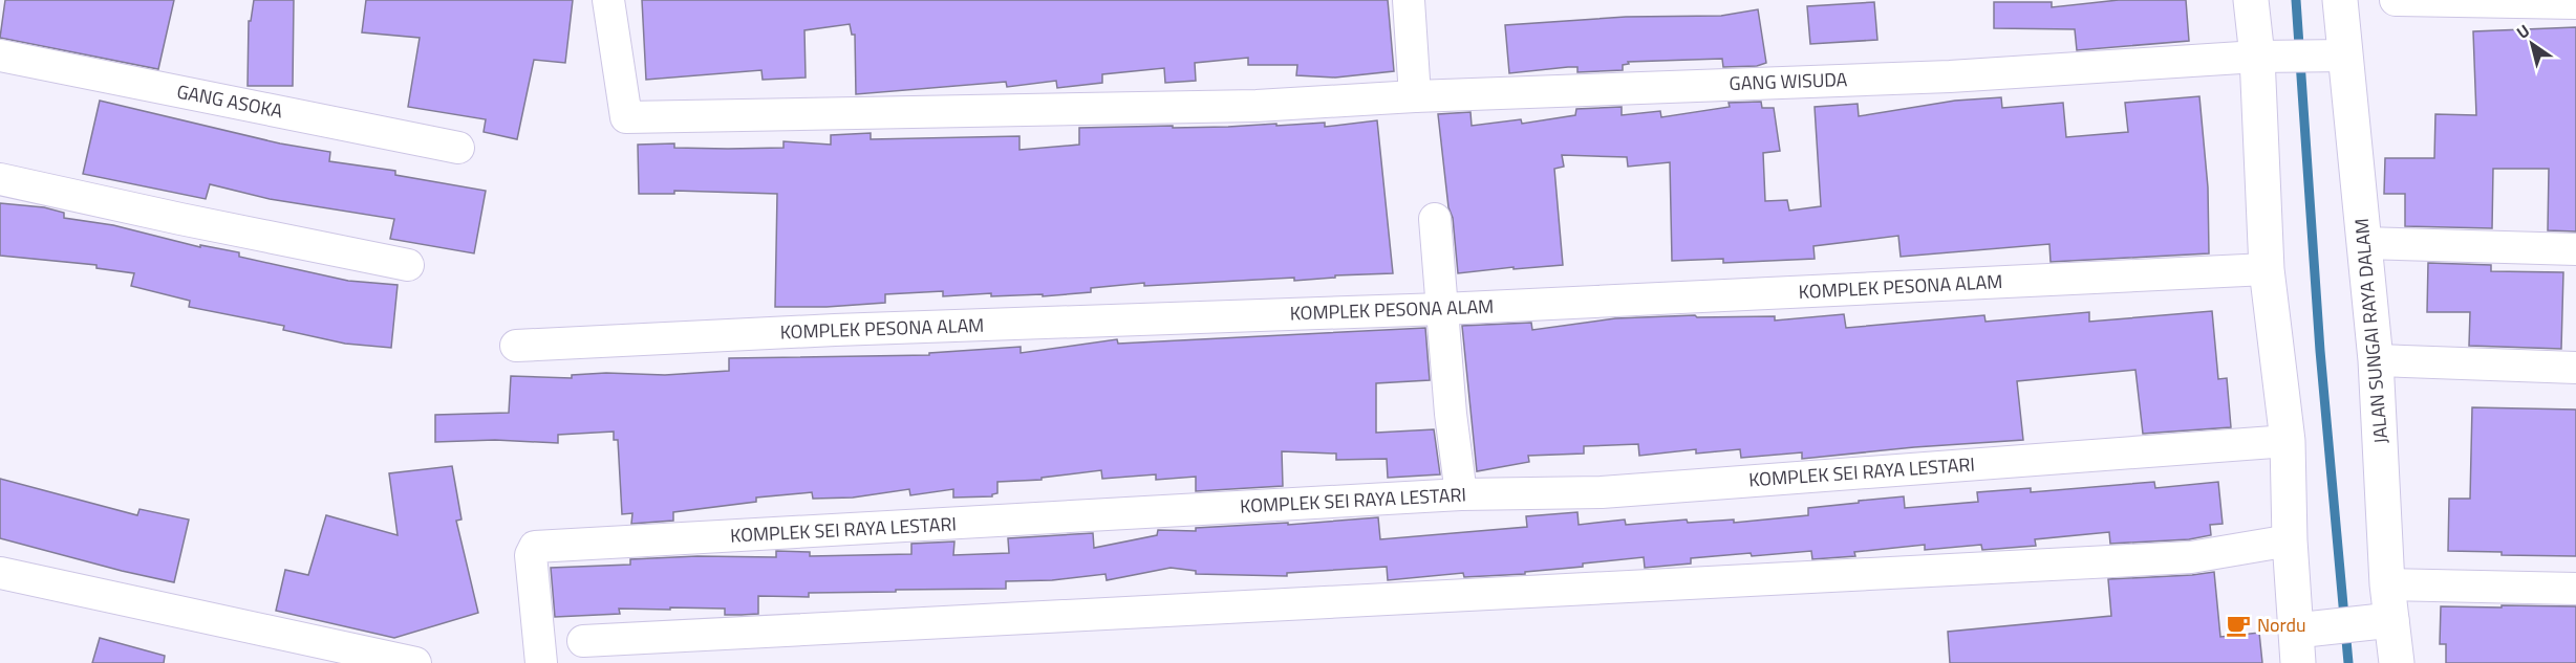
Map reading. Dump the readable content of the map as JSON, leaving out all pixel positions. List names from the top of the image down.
{
  "streets": {
    "street": [
      "GANG WISUDA",
      "GANG ASOKA",
      "KOMPLEK PESONA ALAM",
      "JALAN SUNGAI RAYA DALAM",
      "KOMPLEK SEI RAYA LESTARI"
    ]
  },
  "crossings": [
    ["GANG WISUDA", "JALAN SUNGAI RAYA DALAM"]
  ],
  "places": {
    "cafe": ["Nordu"]
  },
  "north": "top left"
}
